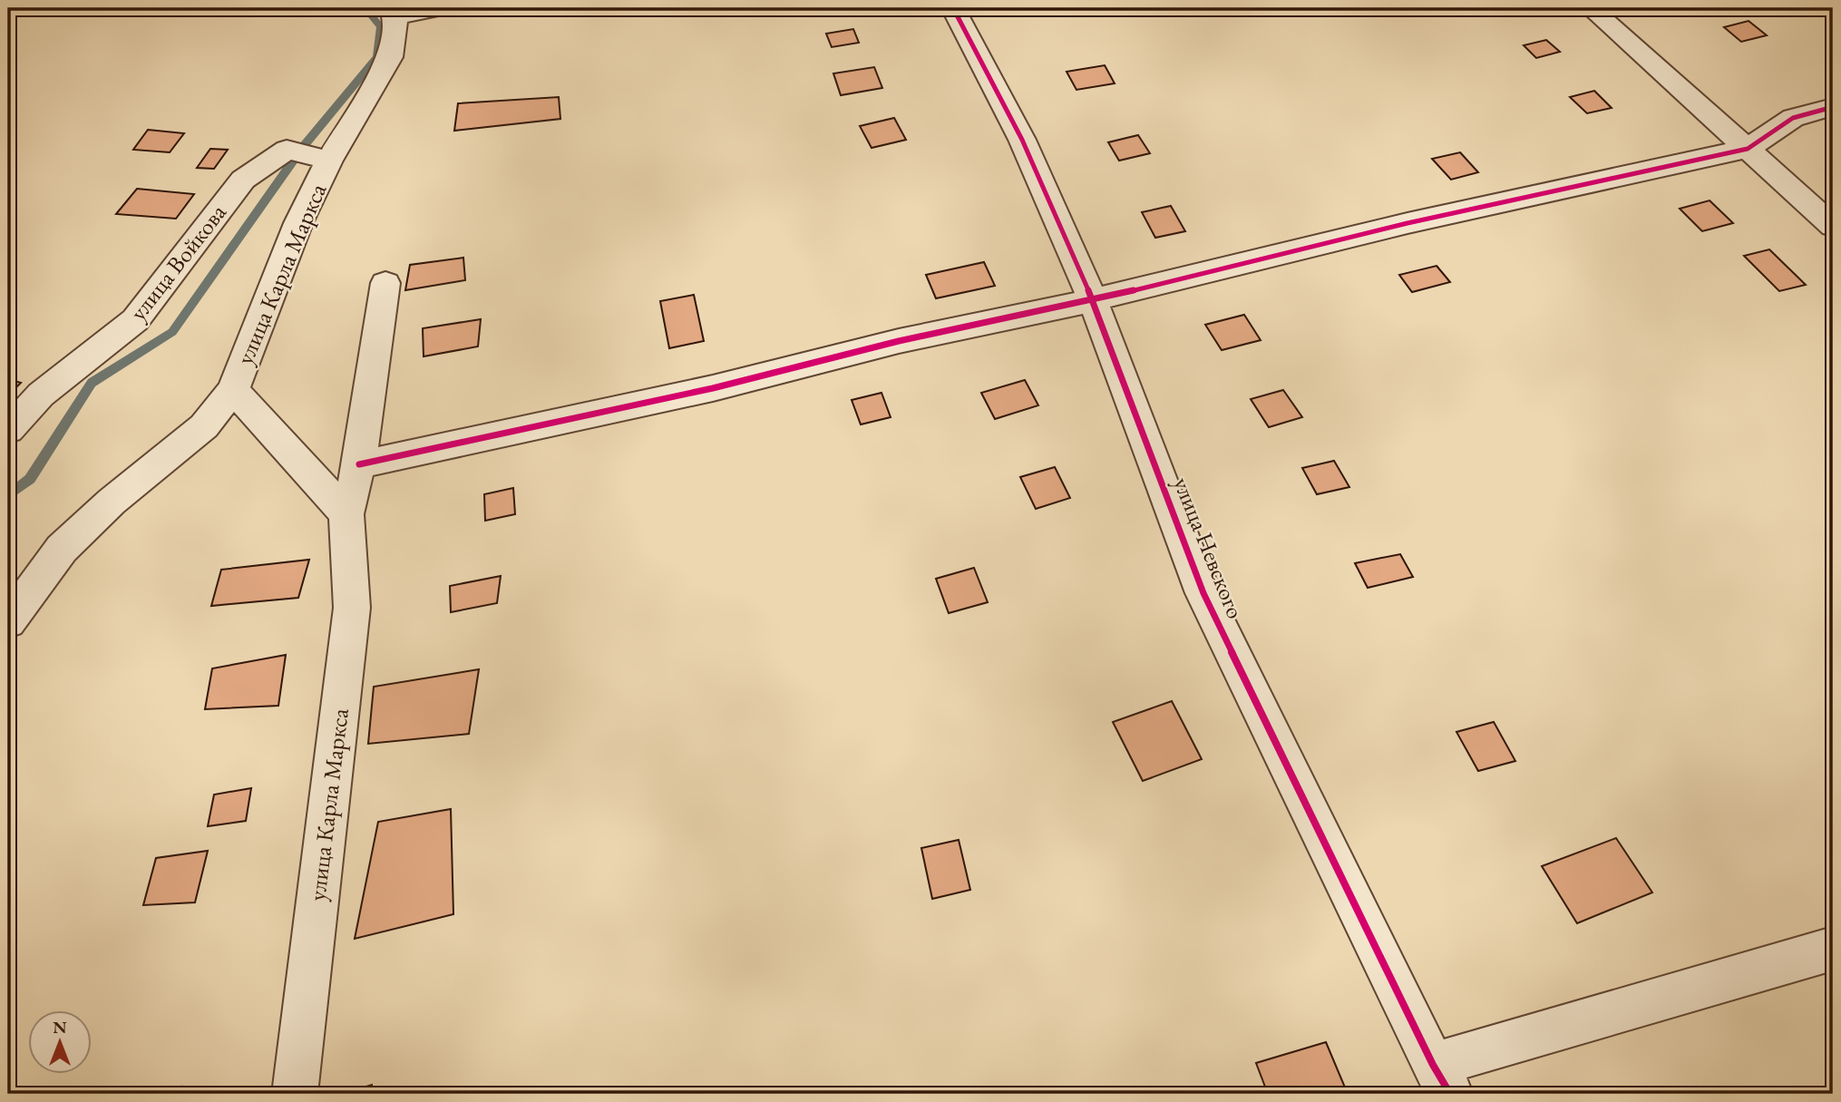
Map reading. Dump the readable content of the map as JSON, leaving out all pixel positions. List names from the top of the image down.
{
  "streets": {
    "street": ["улица Войкова", "улица Карла Маркса", "улица Невского"]
  },
  "crossings": [
    ["улица Войкова", "улица Карла Маркса"]
  ],
  "north": "top"
}
